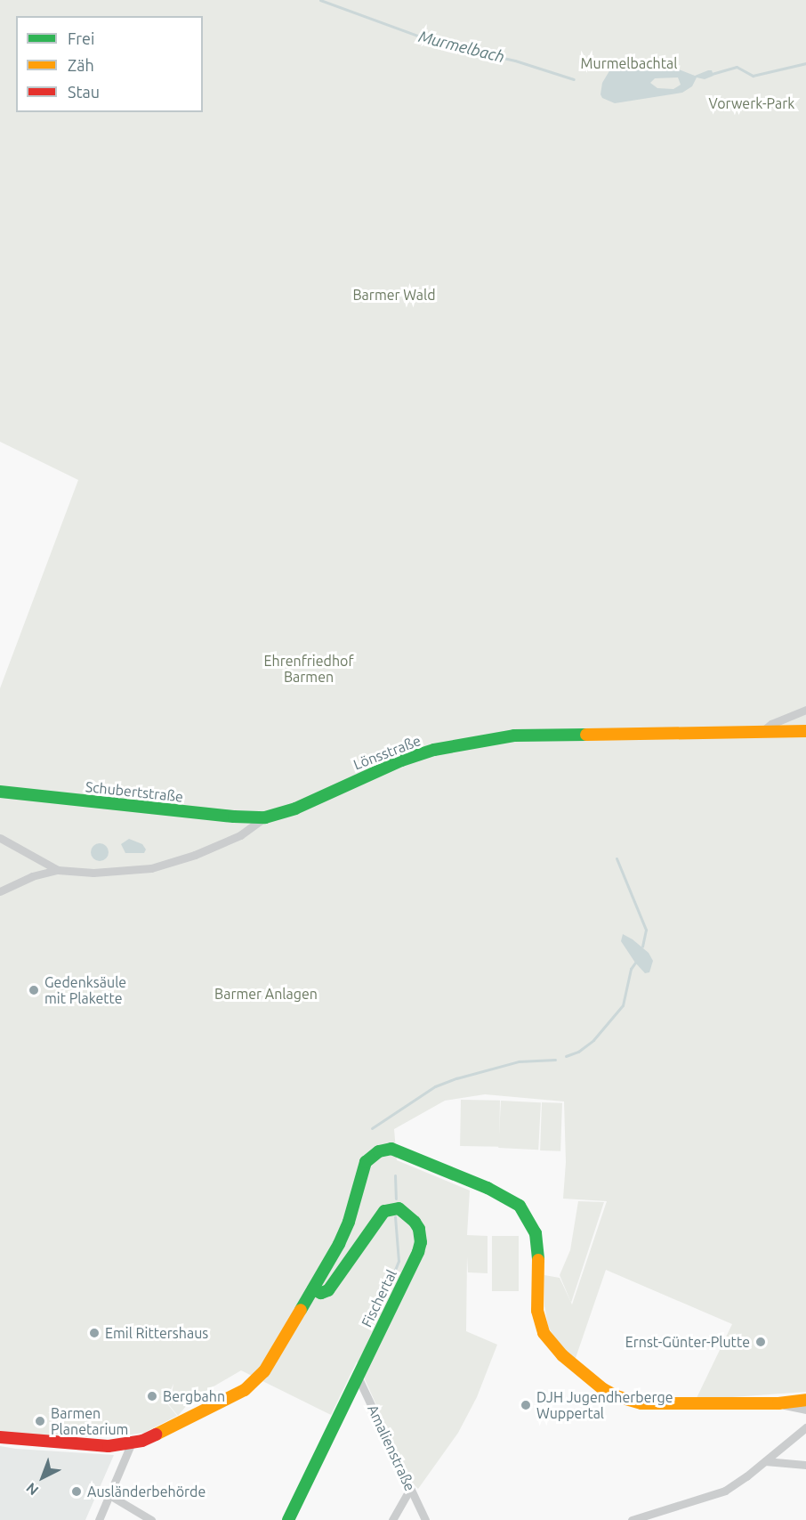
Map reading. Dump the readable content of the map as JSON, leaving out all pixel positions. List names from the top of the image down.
{
  "streets": {
    "street": [
      "Lönsstraße",
      "Schubertstraße",
      "Fischertal",
      "Amalienstraße"
    ]
  },
  "crossings": [
    ["Lönsstraße", "Schubertstraße"],
    ["Fischertal", "Amalienstraße"]
  ],
  "water": ["Murmelbach"],
  "parks": [
    "Murmelbachtal",
    "Vorwerk-Park",
    "Barmer Wald",
    "Ehrenfriedhof Barmen",
    "Barmer Anlagen"
  ],
  "places": [
    "Gedenksäule mit Plakette",
    "Emil Rittershaus",
    "Ernst-Günter-Plutte",
    "Bergbahn",
    "DJH Jugendherberge Wuppertal",
    "Barmen Planetarium",
    "Ausländerbehörde"
  ],
  "legend": ["Frei", "Zäh", "Stau"],
  "north": "bottom left"
}
